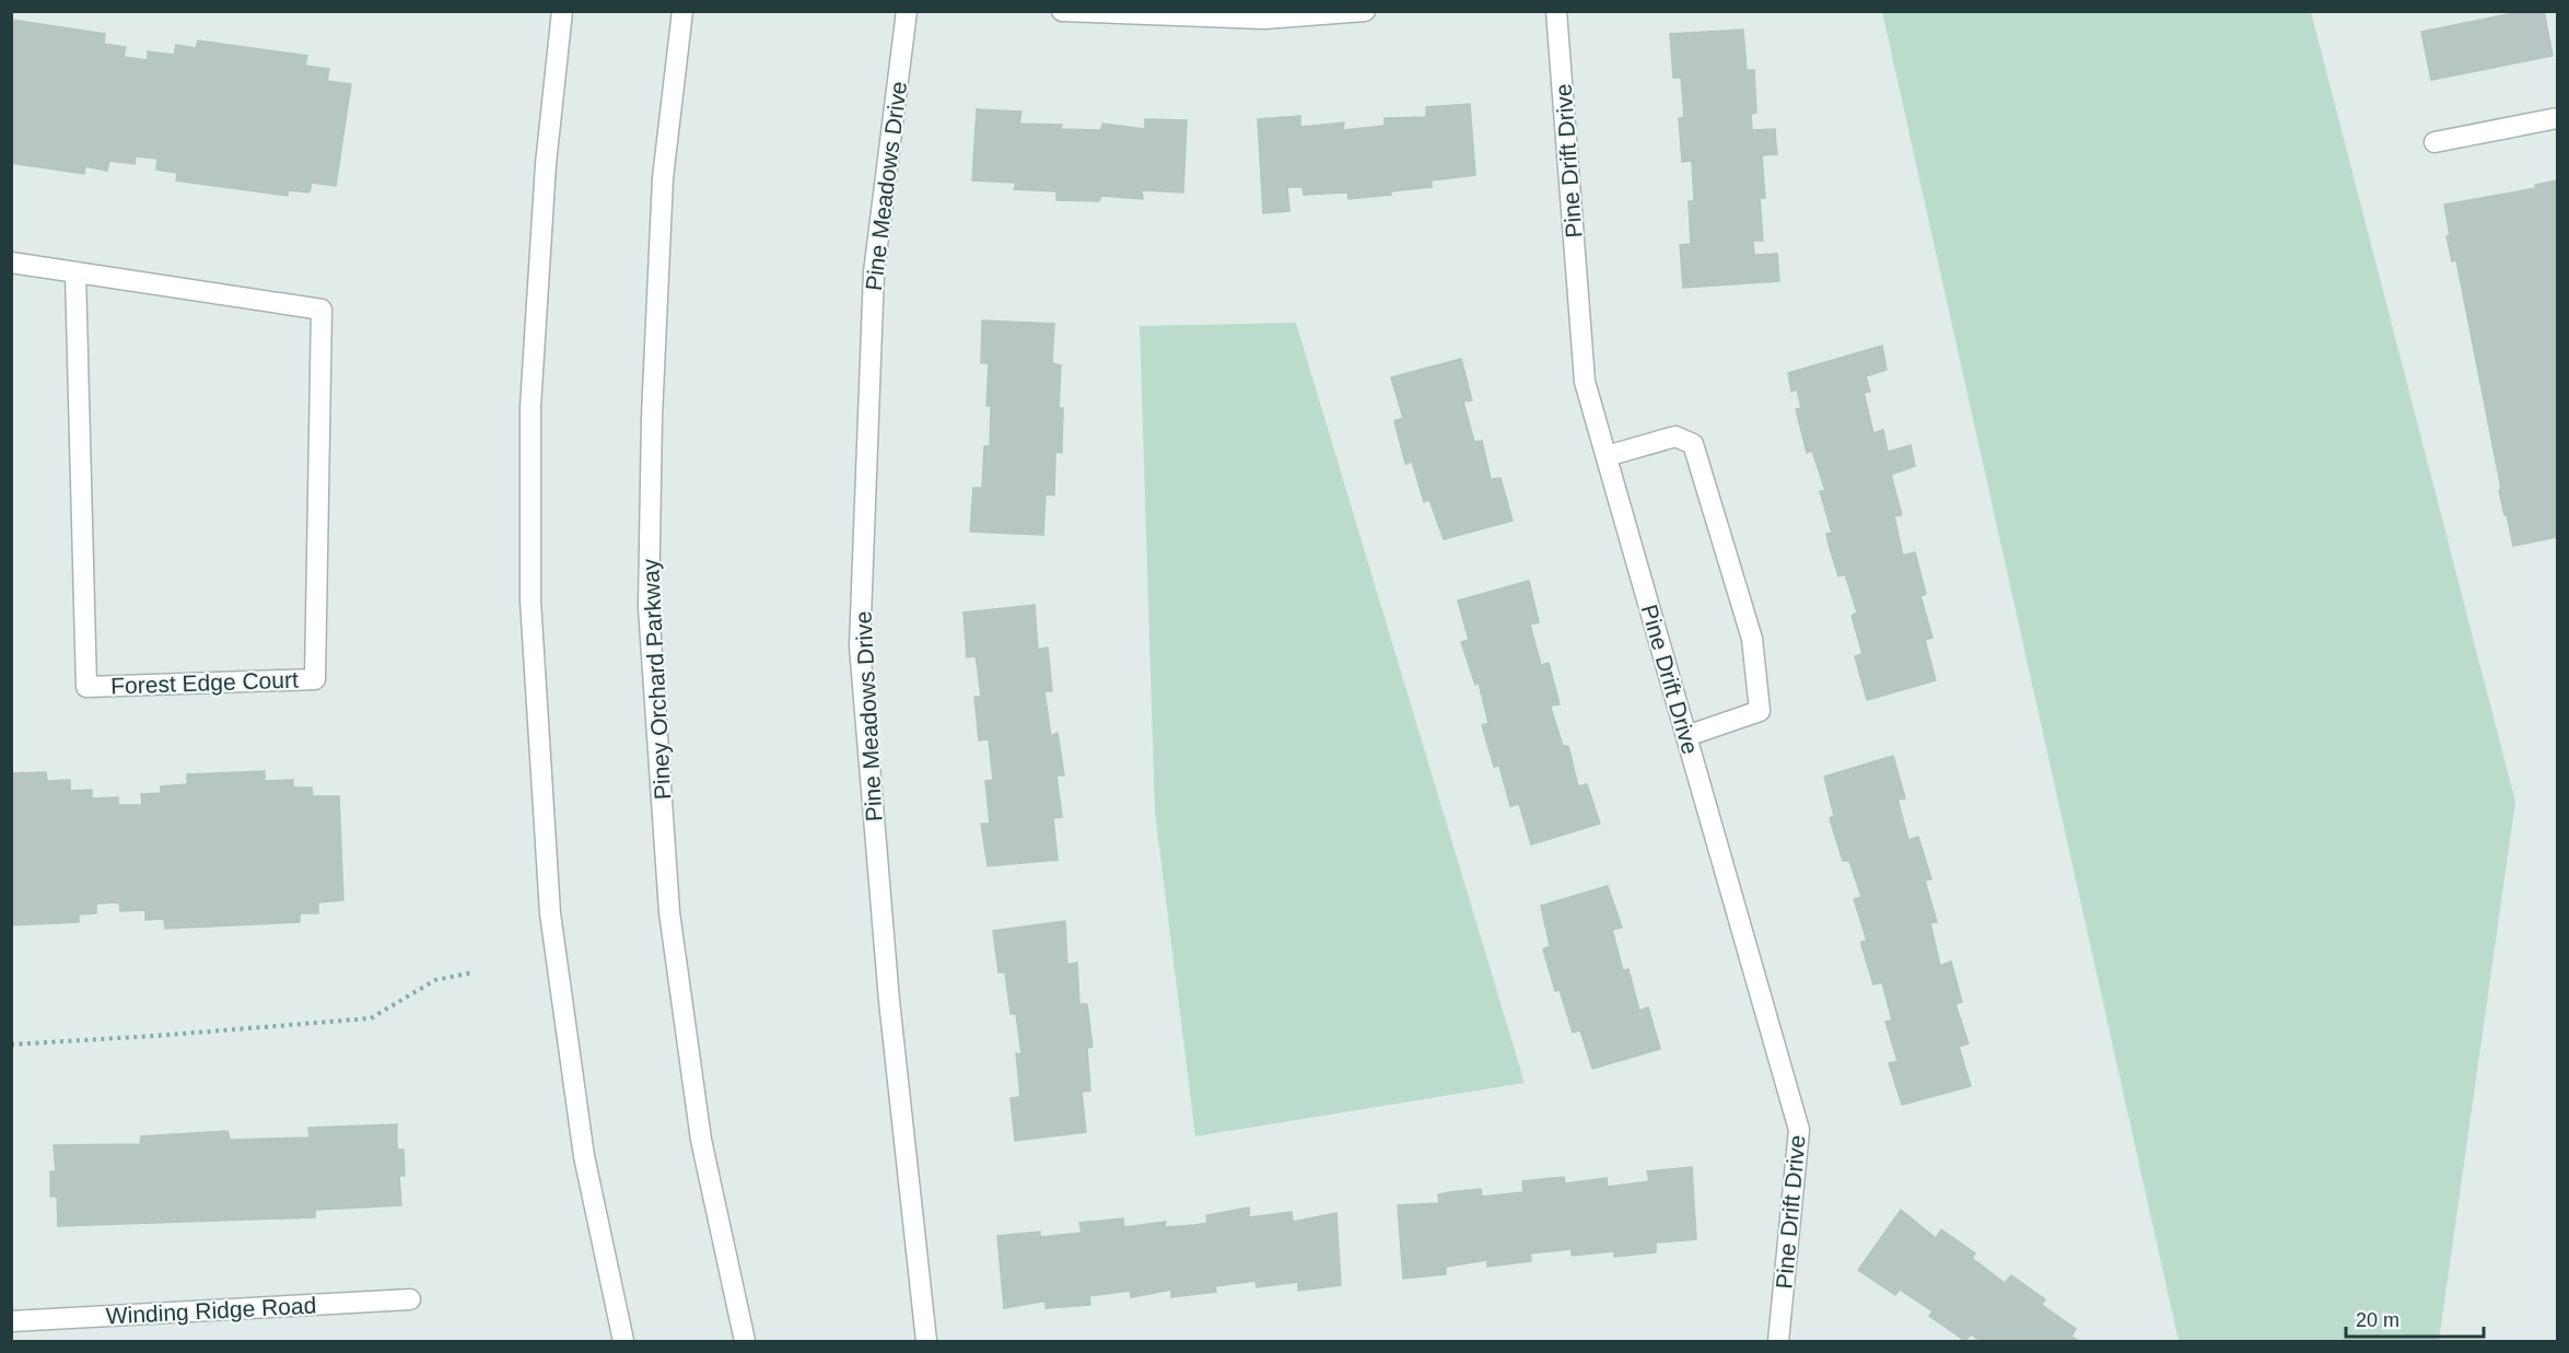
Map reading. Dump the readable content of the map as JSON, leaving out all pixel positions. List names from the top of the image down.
{
  "streets": {
    "street": [
      "Pine Drift Drive",
      "Pine Meadows Drive",
      "Piney Orchard Parkway",
      "Forest Edge Court",
      "Winding Ridge Road"
    ]
  },
  "scale_bar": "20 m"
}
